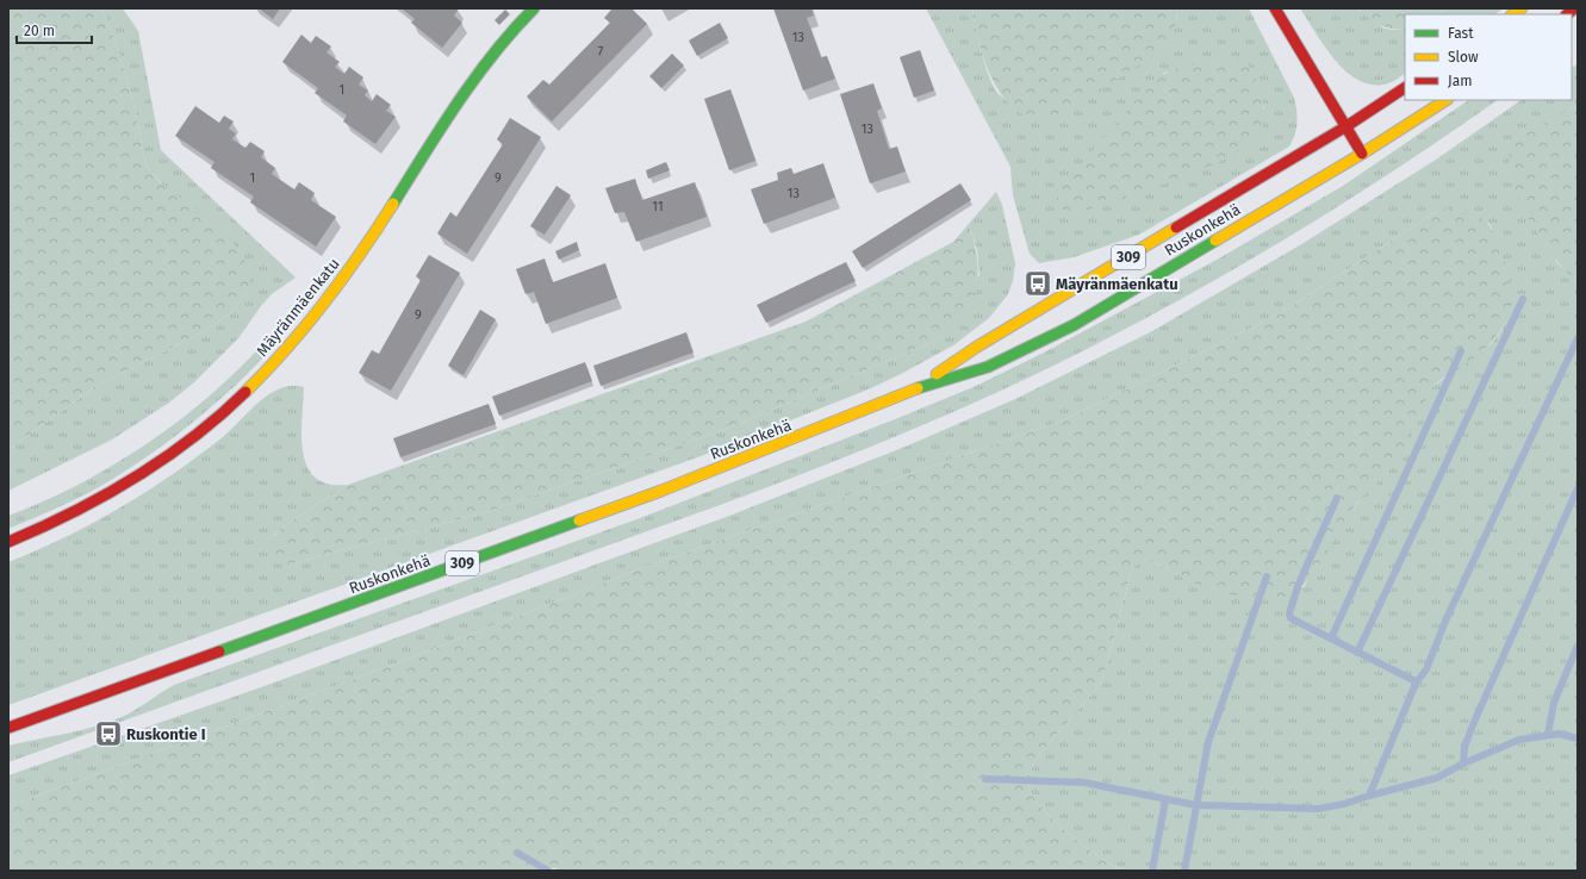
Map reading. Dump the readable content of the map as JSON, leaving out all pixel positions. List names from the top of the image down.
{
  "streets": {
    "main road": ["Ruskonkehä", "309", "Mäyränmäenkatu"]
  },
  "places": {
    "bus stop": ["Mäyränmäenkatu", "Ruskontie I"]
  },
  "house_numbers": [
    "13",
    "7",
    "1",
    "13",
    "1",
    "9",
    "13",
    "11",
    "9"
  ],
  "legend": ["Fast", "Slow", "Jam"],
  "scale_bar": "20 m"
}
